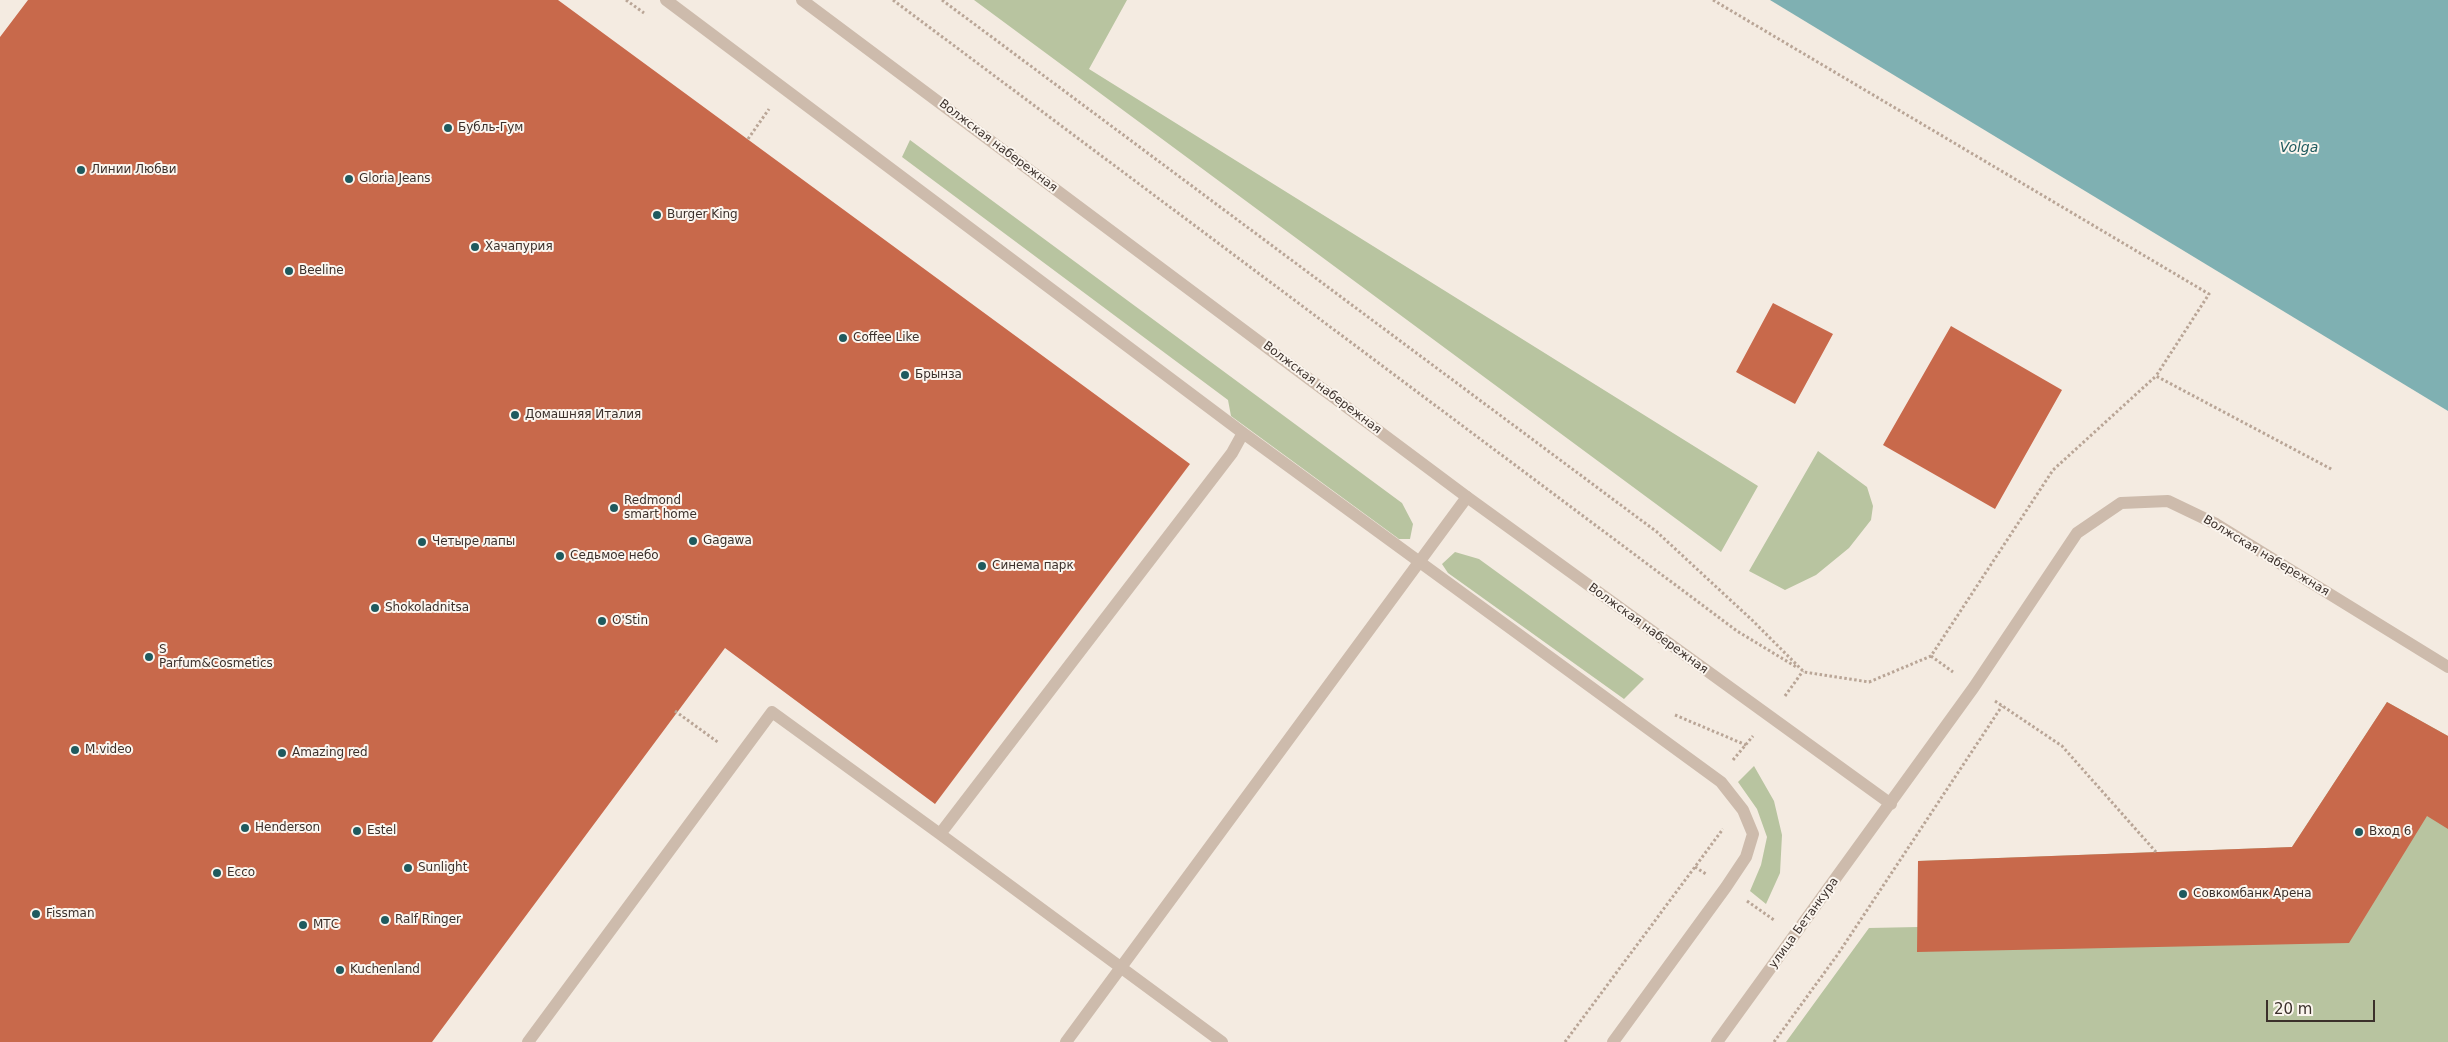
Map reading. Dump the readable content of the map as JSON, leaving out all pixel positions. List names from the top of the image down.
{
  "streets": {
    "street": ["Волжская набережная", "улица Бетанкура"]
  },
  "crossings": [
    ["Волжская набережная", "улица Бетанкура"]
  ],
  "water": ["Volga"],
  "places": [
    "Бубль-Гум",
    "Линии Любви",
    "Gloria Jeans",
    "Burger King",
    "Хачапурия",
    "Beeline",
    "Coffee Like",
    "Брынза",
    "Домашняя Италия",
    "Redmond smart home",
    "Gagawa",
    "Четыре лапы",
    "Седьмое небо",
    "Синема парк",
    "Shokoladnitsa",
    "O'Stin",
    "S Parfum&Cosmetics",
    "M.video",
    "Amazing red",
    "Henderson",
    "Estel",
    "Вход 6",
    "Sunlight",
    "Ecco",
    "Совкомбанк Арена",
    "Fissman",
    "Ralf Ringer",
    "МТС",
    "Kuchenland"
  ],
  "scale_bar": "20 m"
}
